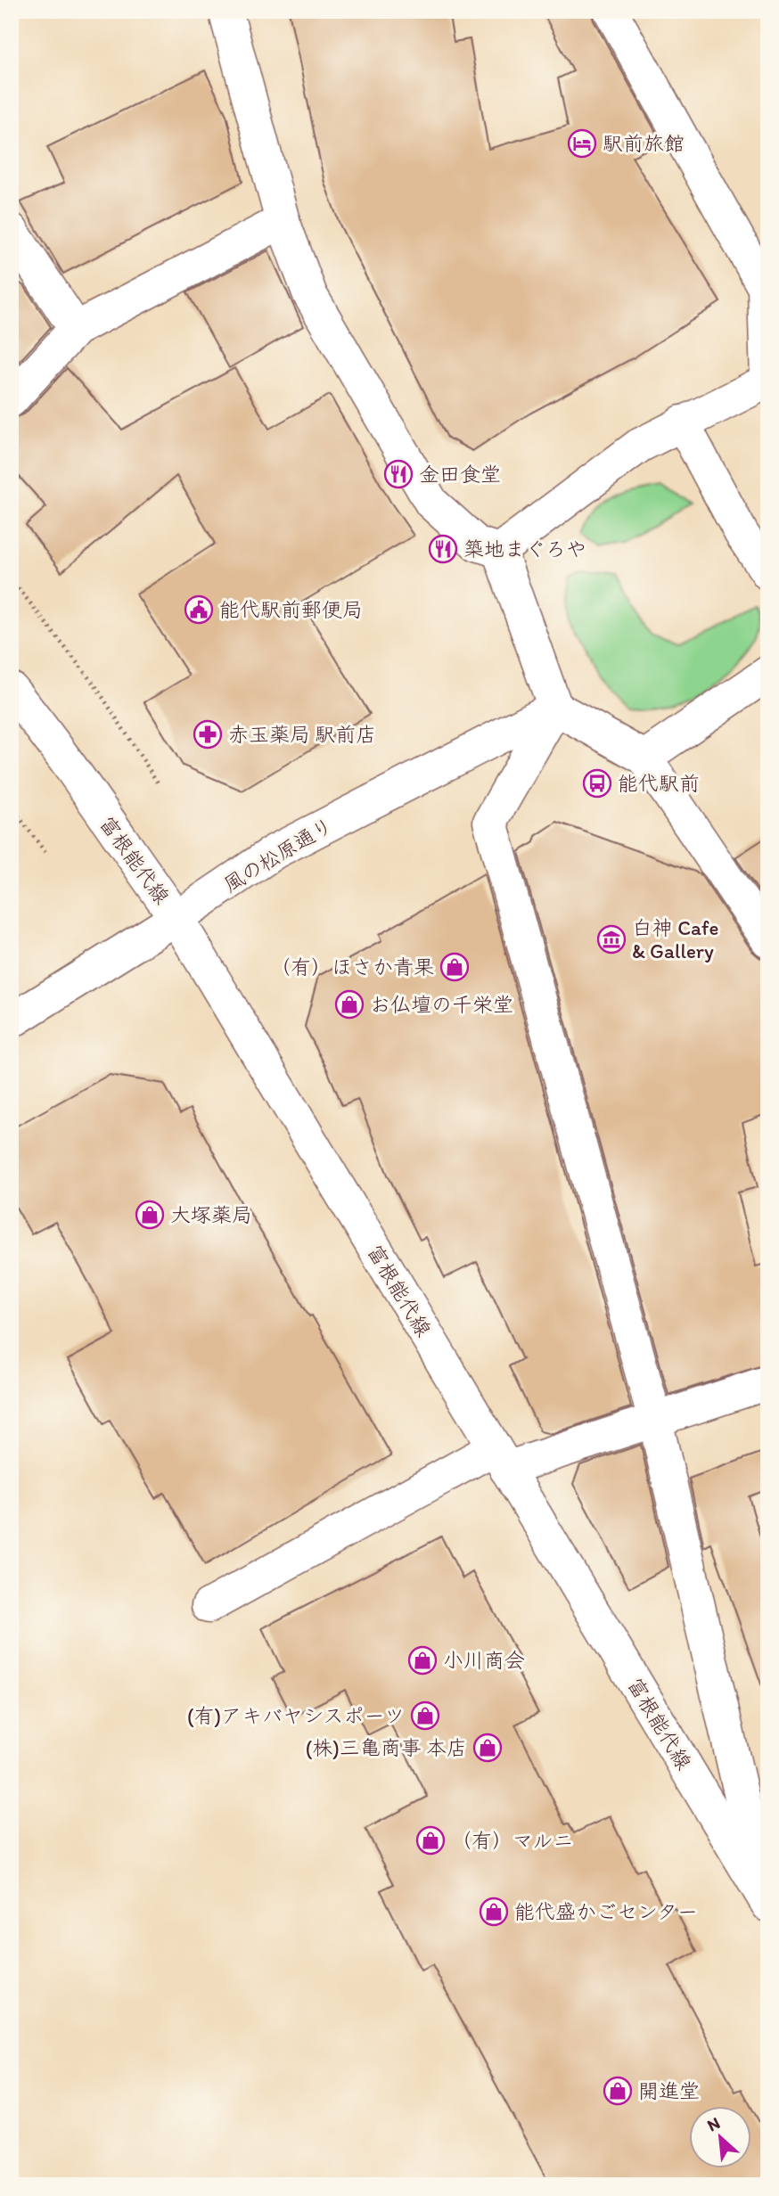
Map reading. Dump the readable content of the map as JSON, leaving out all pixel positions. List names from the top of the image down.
{
  "streets": {
    "street": ["風の松原通り", "富根能代線"]
  },
  "crossings": [
    ["風の松原通り", "富根能代線"]
  ],
  "places": {
    "hotel": ["駅前旅館"],
    "restaurant": ["金田食堂", "築地まぐろや"],
    "public building": ["能代駅前郵便局"],
    "pharmacy": ["赤玉薬局 駅前店"],
    "bus stop": ["能代駅前"],
    "museum": ["白神 Cafe & Gallery"],
    "shop": [
      "（有）ほさか青果",
      "お仏壇の千栄堂",
      "大塚薬局",
      "小川商会",
      "(有)アキバヤシスポーツ",
      "(株)三亀商事 本店",
      "（有）マルニ",
      "能代盛かごセンター",
      "開進堂"
    ]
  },
  "north": "top left"
}
